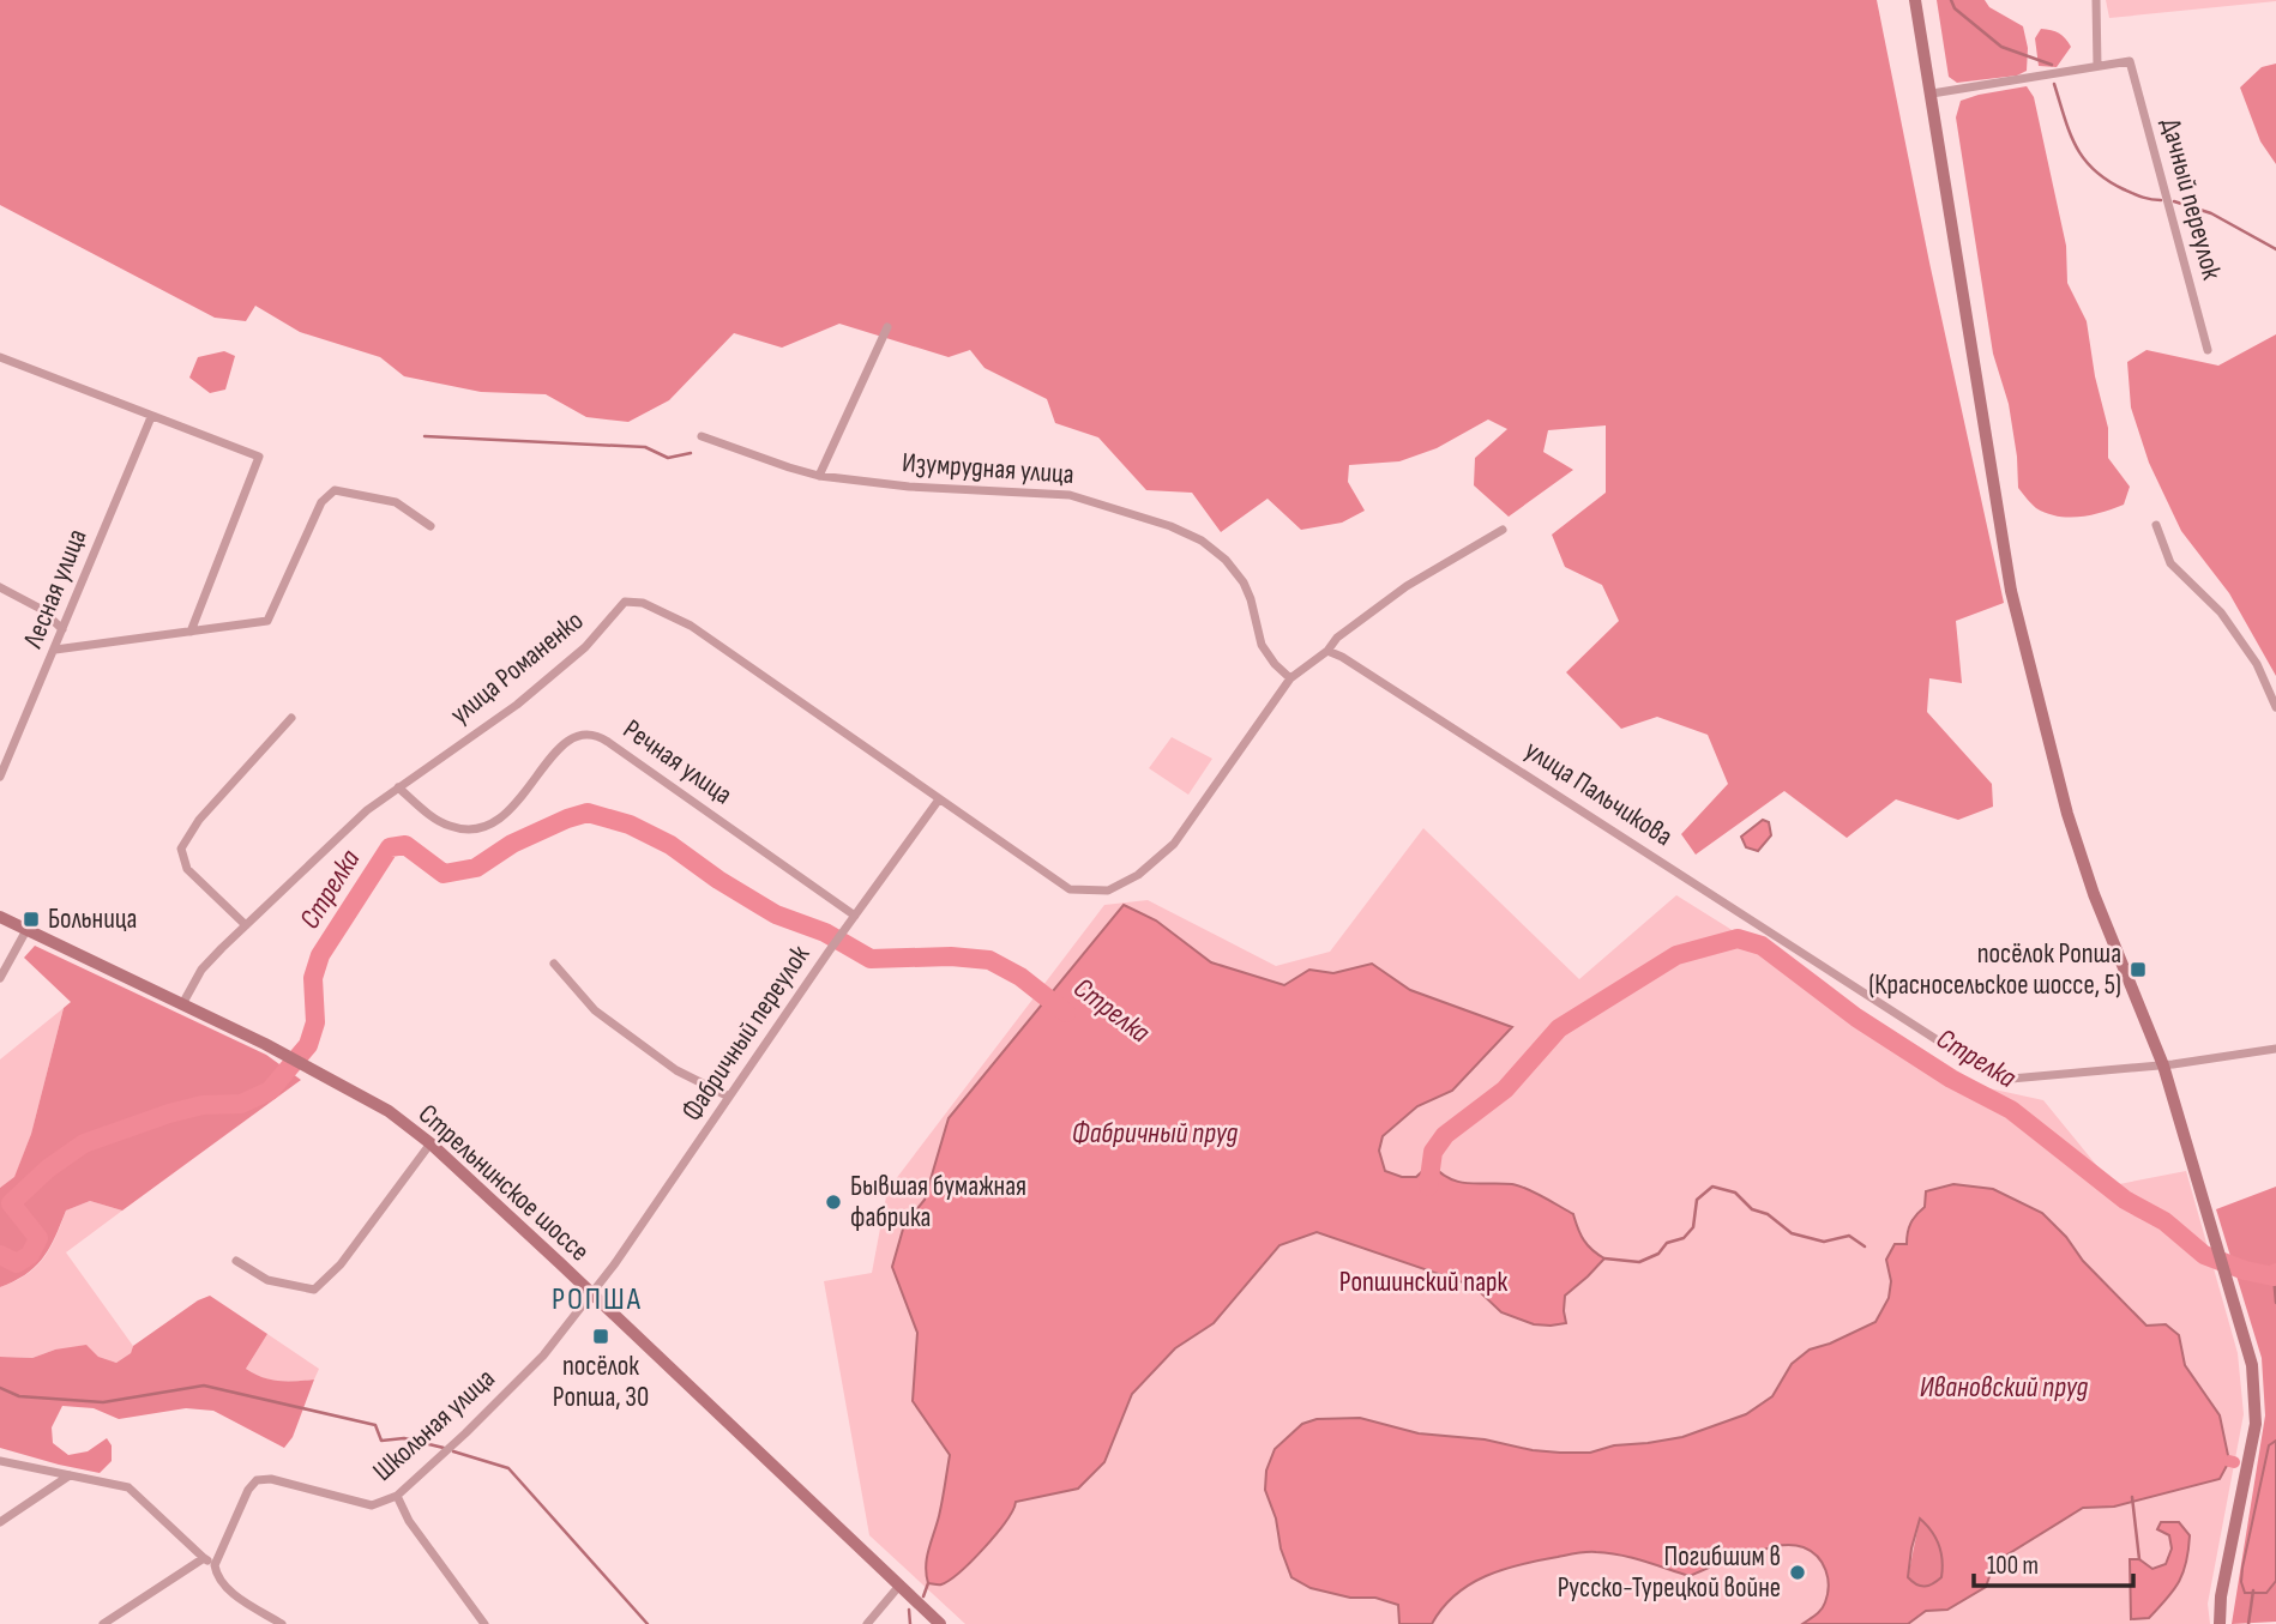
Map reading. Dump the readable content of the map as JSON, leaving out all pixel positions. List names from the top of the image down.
{
  "streets": {
    "main road": ["Стрельнинское шоссе"],
    "street": [
      "Дачный переулок",
      "Изумрудная улица",
      "Лесная улица",
      "улица Романенко",
      "Речная улица",
      "улица Пальчикова",
      "Фабричный переулок",
      "Школьная улица"
    ]
  },
  "crossings": [
    ["Изумрудная улица", "улица Романенко"],
    ["улица Романенко", "Речная улица"],
    ["улица Романенко", "Фабричный переулок"],
    ["улица Романенко", "Стрельнинское шоссе"],
    ["Речная улица", "Фабричный переулок"],
    ["Фабричный переулок", "Стрельнинское шоссе"],
    ["Фабричный переулок", "Школьная улица"],
    ["Стрельнинское шоссе", "Школьная улица"]
  ],
  "districts": ["РОПША"],
  "water": ["Стрелка", "Фабричный пруд", "Ивановский пруд"],
  "parks": ["Ропшинский парк"],
  "places": {
    "transit": ["Больница", "посёлок Ропша (Красносельское шоссе, 5)", "посёлок Ропша, 30"],
    "other": ["Бывшая бумажная фабрика", "Погибшим в Русско-Турецкой войне"]
  },
  "scale_bar": "100 m"
}
